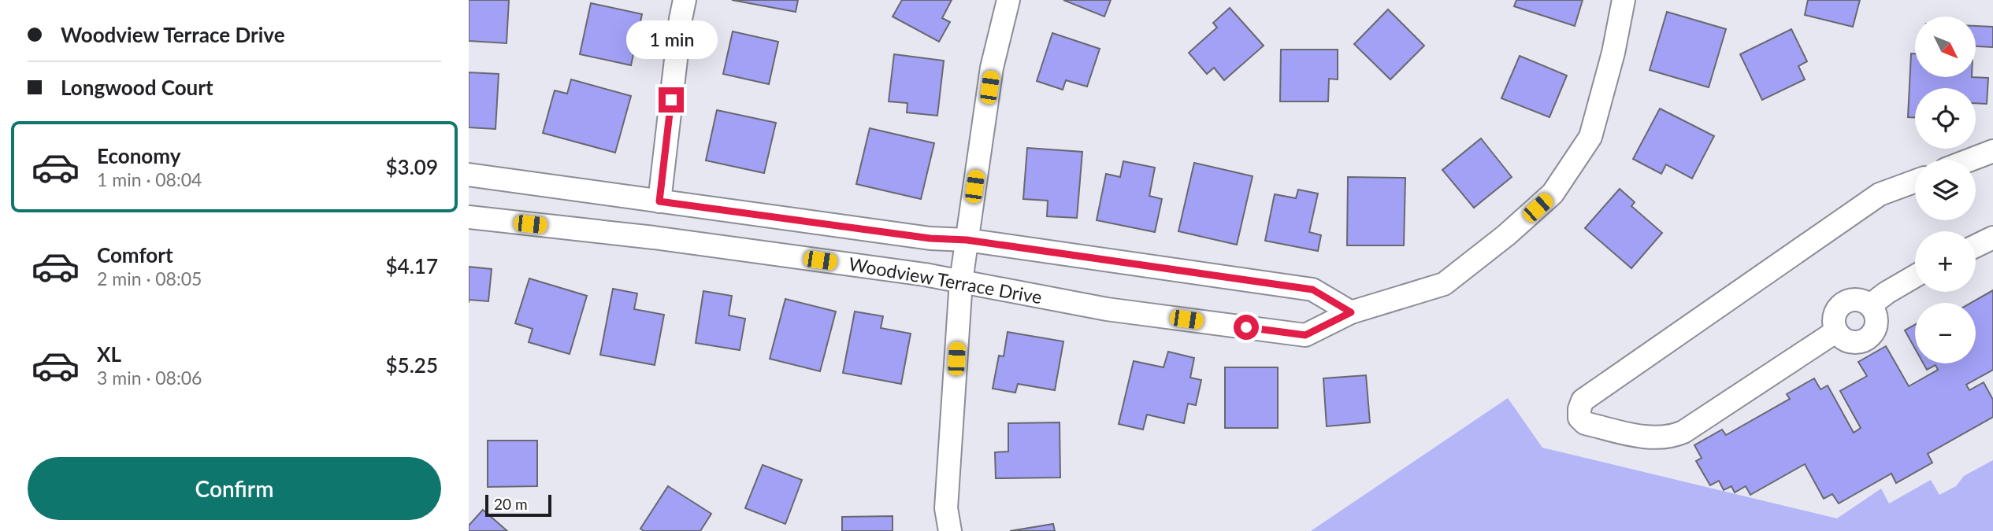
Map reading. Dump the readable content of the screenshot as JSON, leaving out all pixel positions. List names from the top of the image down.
{
  "streets": {
    "street": ["Woodview Terrace Drive"]
  },
  "scale_bar": "20 m",
  "north": "bottom right",
  "page": {
    "banner": ["Woodview Terrace Drive", "Longwood Court"],
    "map_buttons": ["+", "−"],
    "bubble": "1 min",
    "list": [
      {
        "name": "Economy",
        "note": "1 min · 08:04",
        "value": "$3.09"
      },
      {
        "name": "Comfort",
        "note": "2 min · 08:05",
        "value": "$4.17"
      },
      {
        "name": "XL",
        "note": "3 min · 08:06",
        "value": "$5.25"
      }
    ],
    "buttons": "Confirm",
    "scale": "20 m"
  }
}
